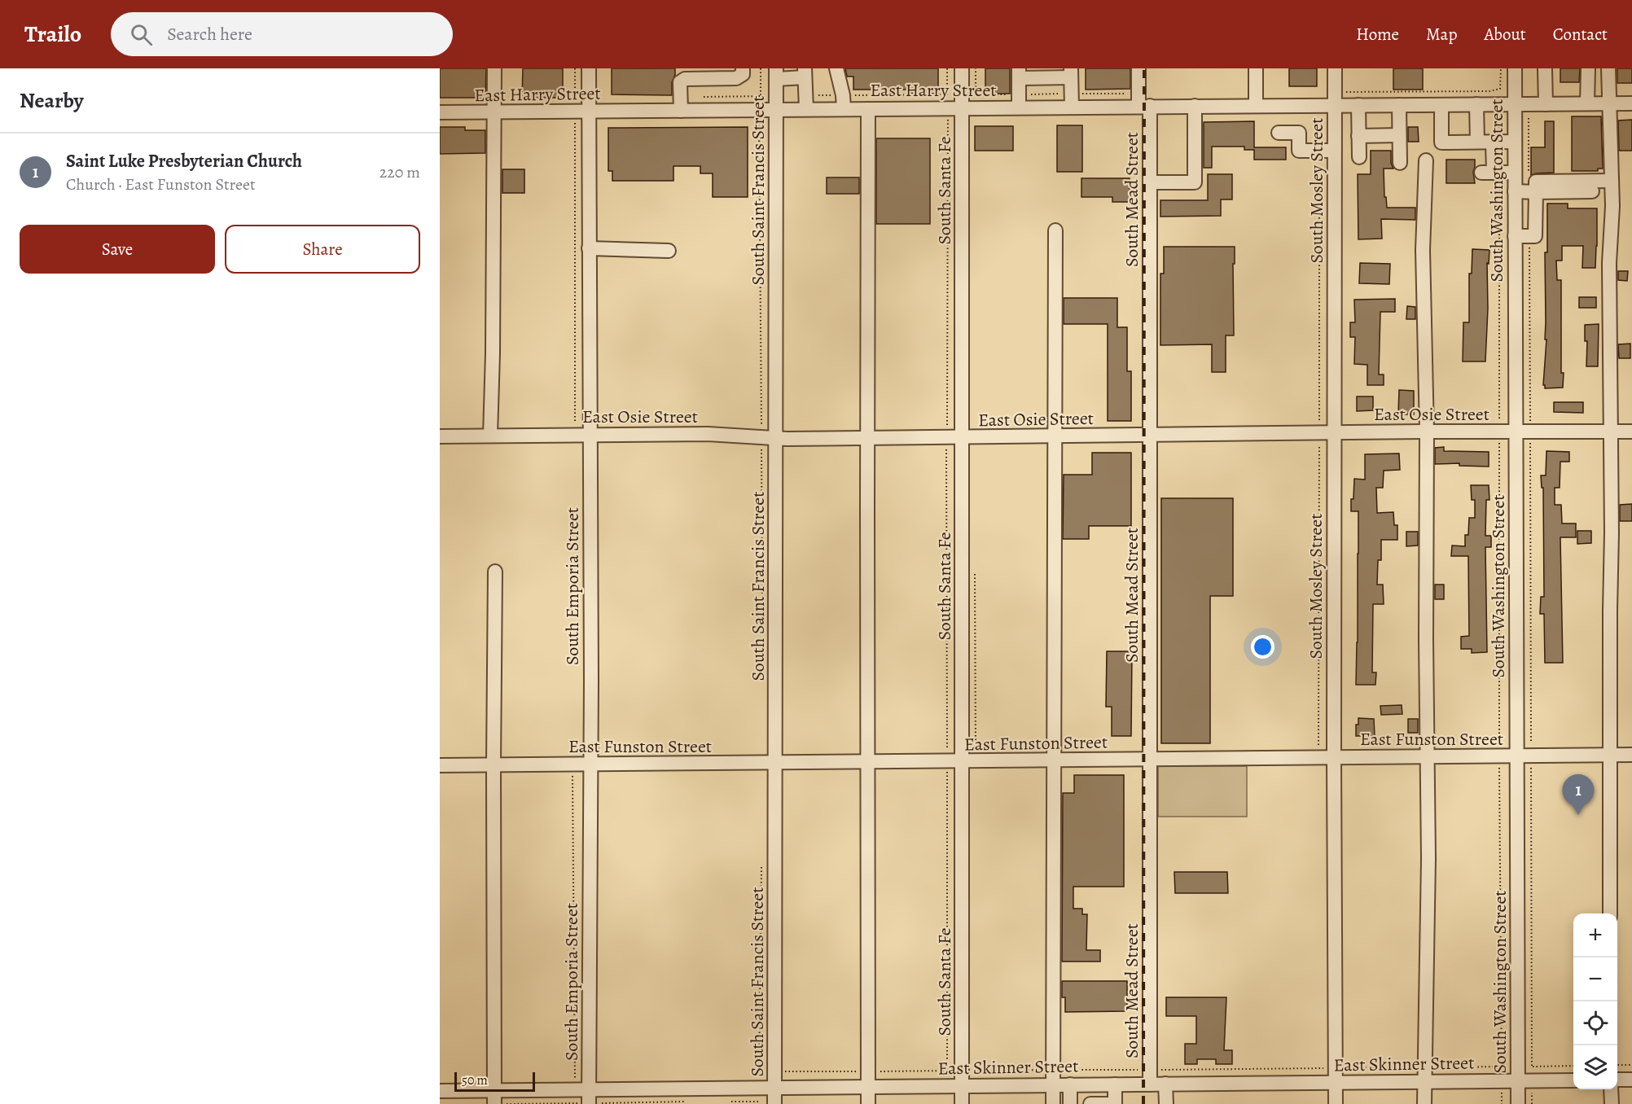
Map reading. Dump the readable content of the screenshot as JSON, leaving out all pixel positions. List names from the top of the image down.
{
  "streets": {
    "street": [
      "East Harry Street",
      "South Saint Francis Street",
      "South Santa Fe",
      "South Mosley Street",
      "South Washington Street",
      "South Mead Street",
      "East Osie Street",
      "South Emporia Street",
      "East Funston Street",
      "East Skinner Street"
    ]
  },
  "crossings": [
    ["East Harry Street", "South Saint Francis Street"],
    ["East Harry Street", "South Santa Fe"],
    ["East Harry Street", "South Mosley Street"],
    ["East Harry Street", "South Washington Street"],
    ["East Harry Street", "South Mead Street"],
    ["East Harry Street", "South Emporia Street"],
    ["South Saint Francis Street", "East Osie Street"],
    ["South Saint Francis Street", "East Funston Street"],
    ["South Saint Francis Street", "East Skinner Street"],
    ["South Santa Fe", "East Osie Street"],
    ["South Santa Fe", "East Funston Street"],
    ["South Santa Fe", "East Skinner Street"],
    ["South Mosley Street", "East Osie Street"],
    ["South Mosley Street", "East Funston Street"],
    ["South Mosley Street", "East Skinner Street"],
    ["South Washington Street", "East Osie Street"],
    ["South Washington Street", "East Funston Street"],
    ["South Washington Street", "East Skinner Street"],
    ["South Mead Street", "East Osie Street"],
    ["South Mead Street", "East Funston Street"],
    ["South Mead Street", "East Skinner Street"],
    ["East Osie Street", "South Emporia Street"],
    ["South Emporia Street", "East Funston Street"],
    ["South Emporia Street", "East Skinner Street"]
  ],
  "scale_bar": "50 m",
  "page": {
    "header": "Trailo",
    "search": "Search here",
    "nav": [
      "Home",
      "Map",
      "About",
      "Contact"
    ],
    "heading": "Nearby",
    "list": [
      {
        "mark": "1",
        "name": "Saint Luke Presbyterian Church",
        "note": "Church · East Funston Street",
        "value": "220 m"
      }
    ],
    "buttons": ["Save", "Share"],
    "pins": "1",
    "map_buttons": ["+", "−"],
    "scale": "50 m"
  }
}
